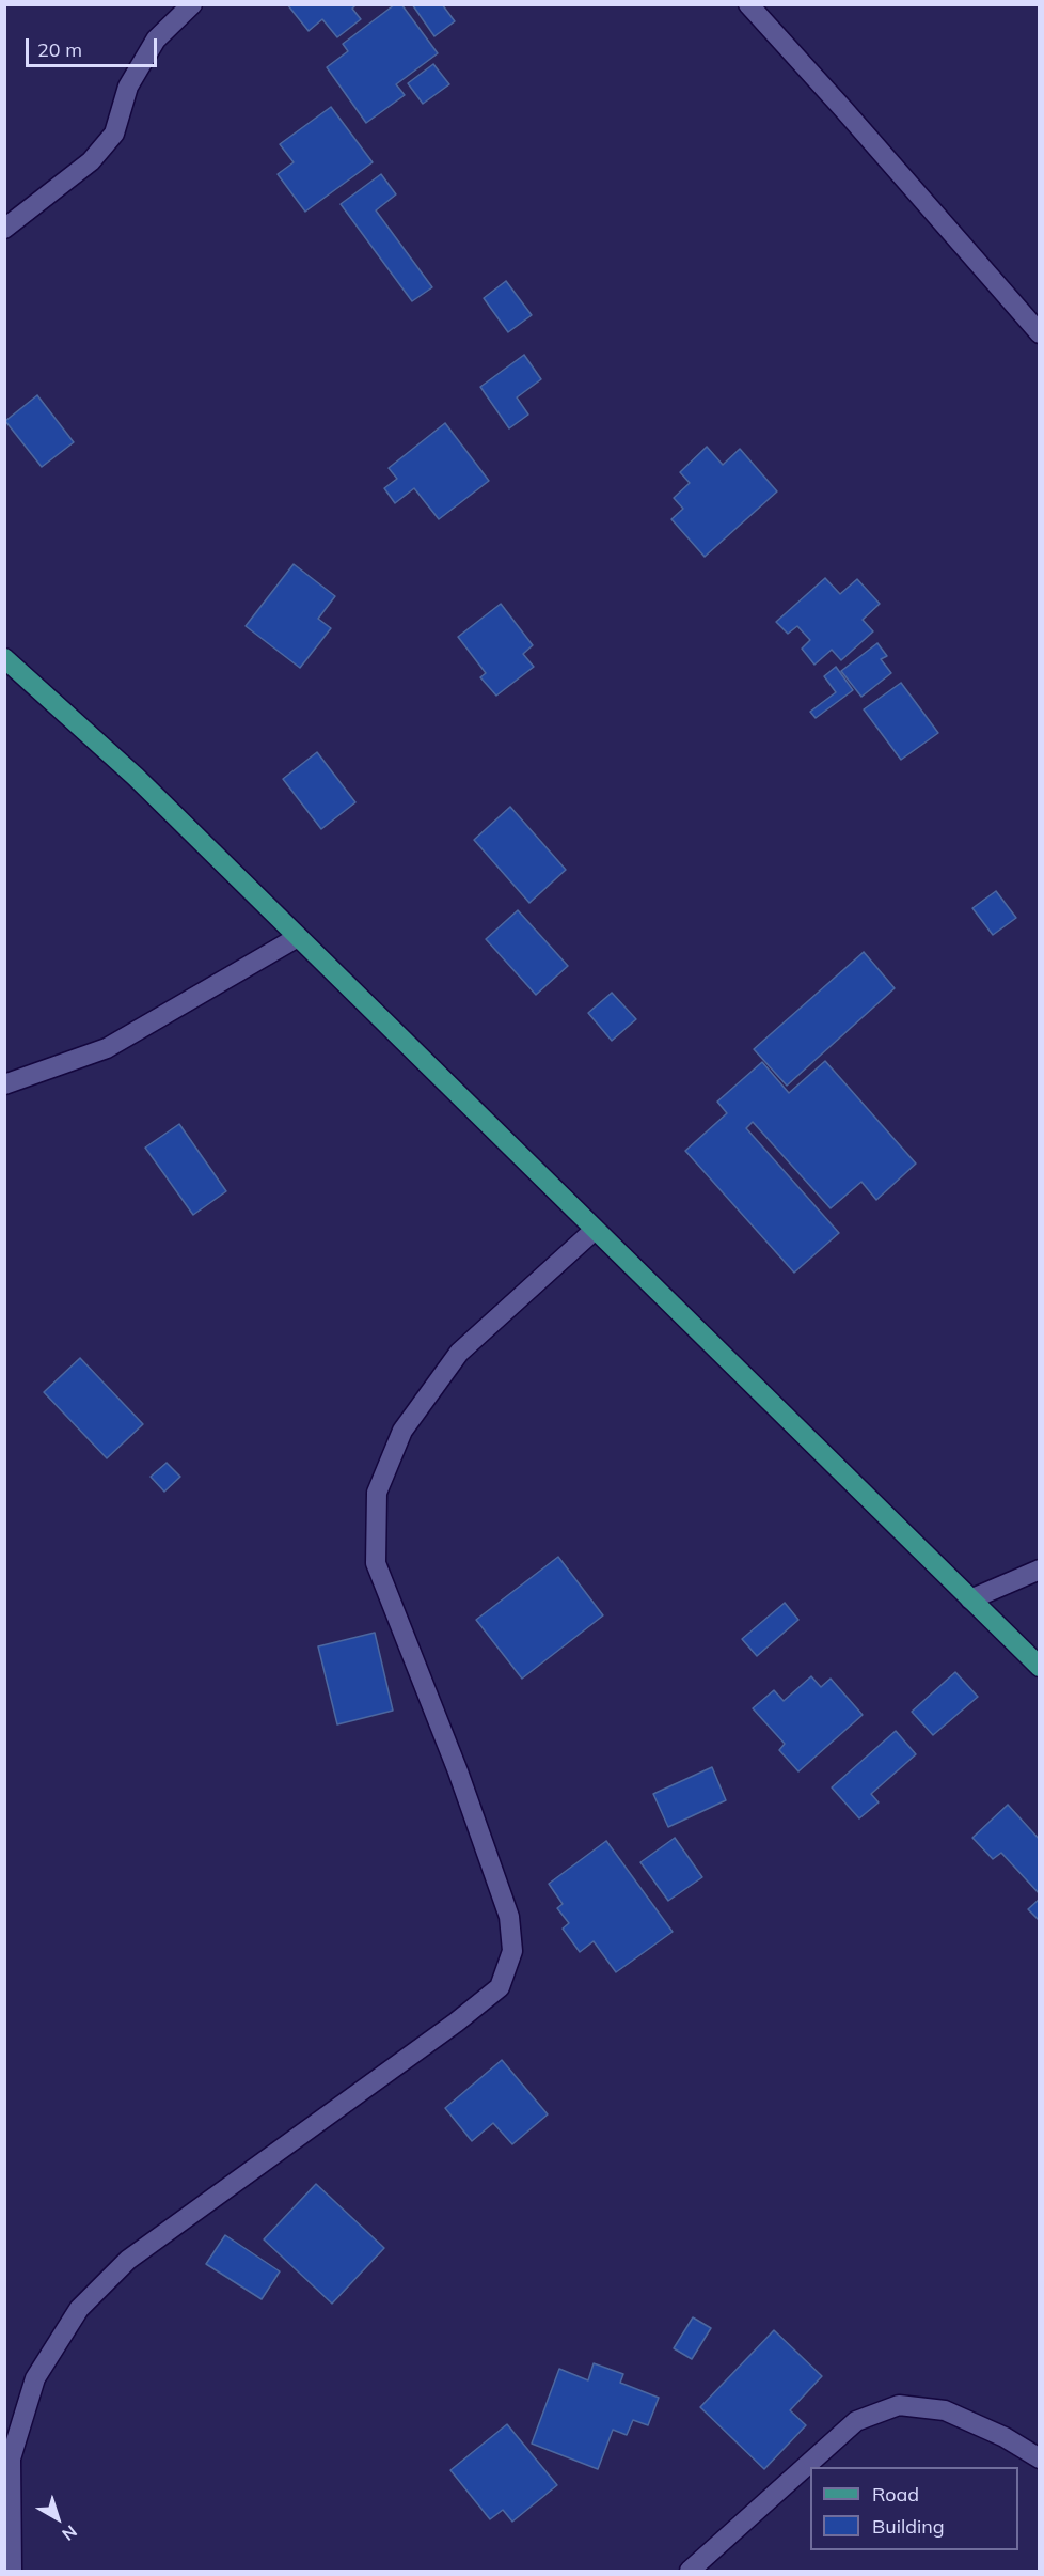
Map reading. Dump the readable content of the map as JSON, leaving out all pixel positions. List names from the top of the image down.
{
  "legend": ["Road", "Building"],
  "scale_bar": "20 m",
  "north": "bottom right"
}
